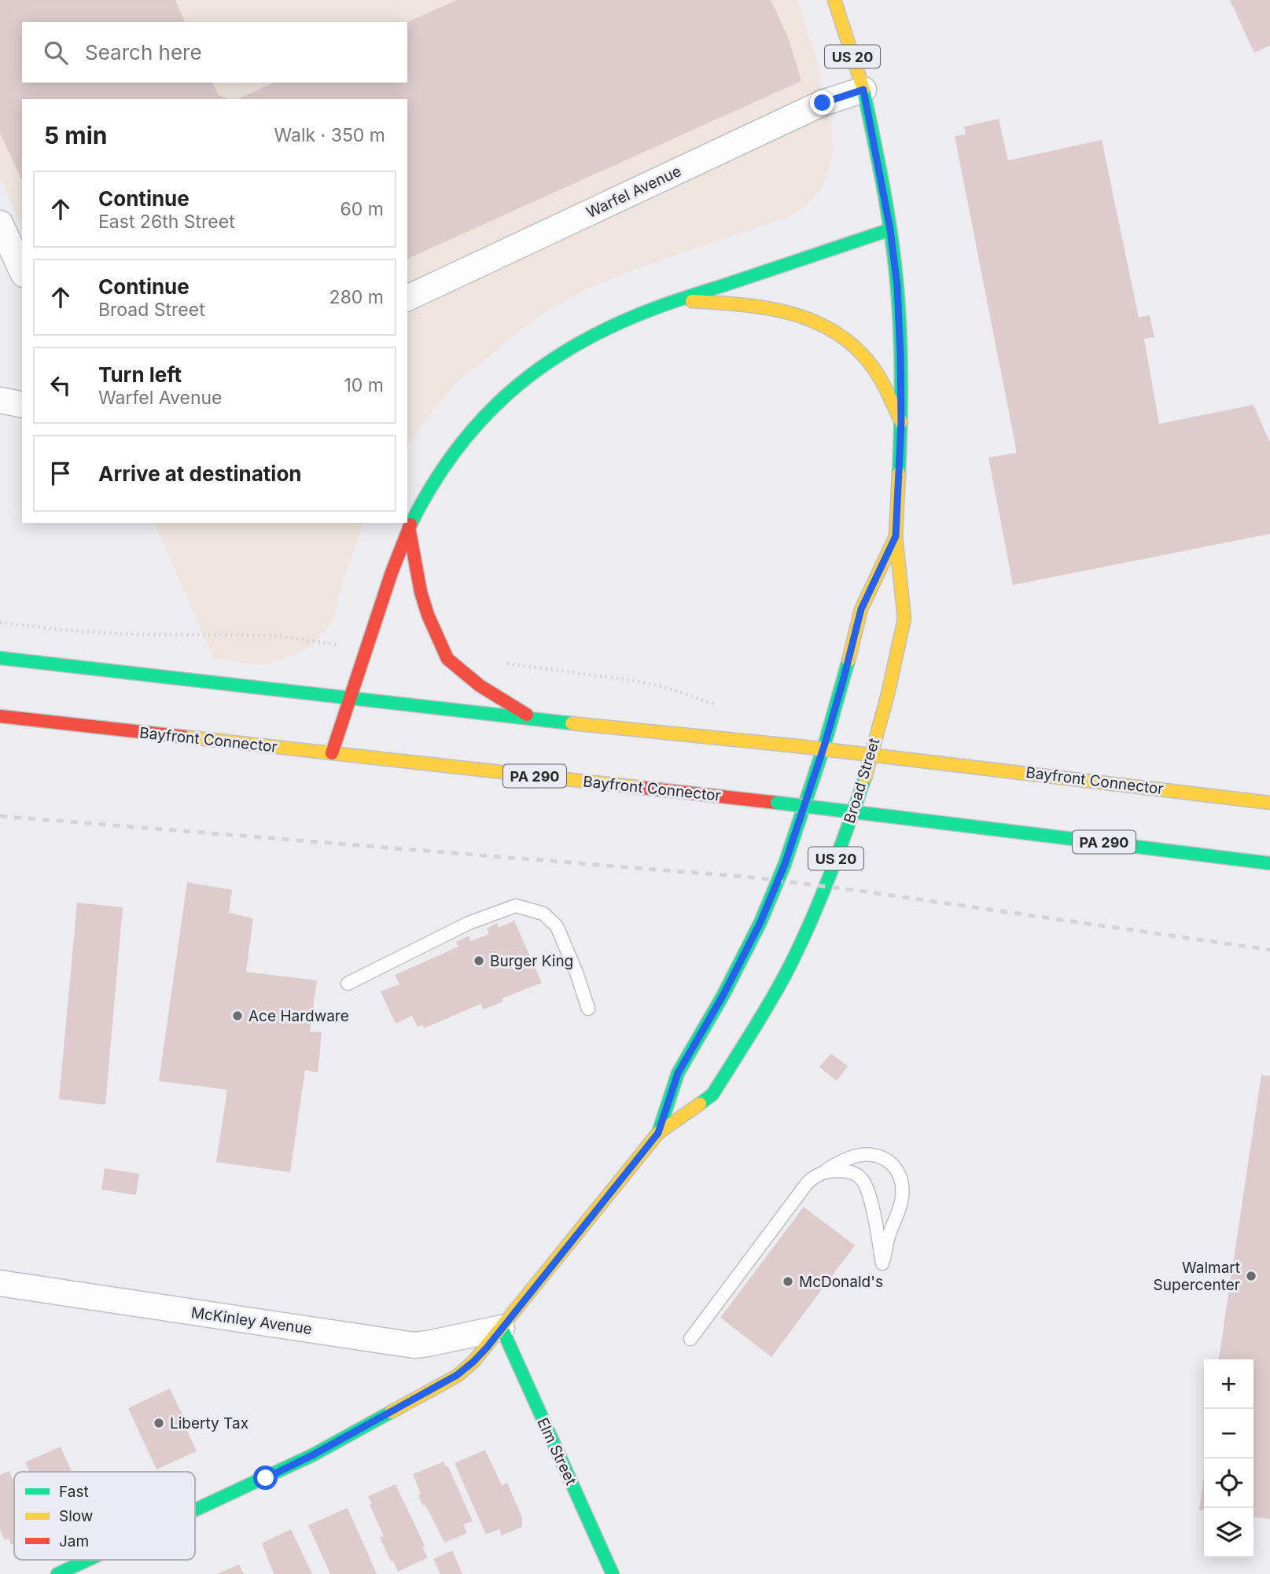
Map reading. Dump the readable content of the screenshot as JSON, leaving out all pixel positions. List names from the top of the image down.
{
  "streets": {
    "main road": [
      "US 20",
      "Bayfront Connector",
      "PA 290",
      "Broad Street",
      "Elm Street"
    ],
    "street": ["Warfel Avenue", "McKinley Avenue"]
  },
  "crossings": [
    ["US 20", "Broad Street"],
    ["US 20", "McKinley Avenue"],
    ["US 20", "Elm Street"],
    ["Warfel Avenue", "Broad Street"],
    ["Broad Street", "McKinley Avenue"],
    ["Broad Street", "Elm Street"],
    ["McKinley Avenue", "Elm Street"]
  ],
  "places": [
    "Burger King",
    "Ace Hardware",
    "Walmart Supercenter",
    "McDonald's",
    "Liberty Tax"
  ],
  "legend": ["Fast", "Slow", "Jam"],
  "page": {
    "search": "Search here",
    "heading": ["5 min", "Walk · 350 m"],
    "list": [
      ["Continue", "East 26th Street", "60 m"],
      ["Continue", "Broad Street", "280 m"],
      ["Turn left", "Warfel Avenue", "10 m"],
      "Arrive at destination"
    ],
    "map_buttons": ["+", "−"]
  }
}
